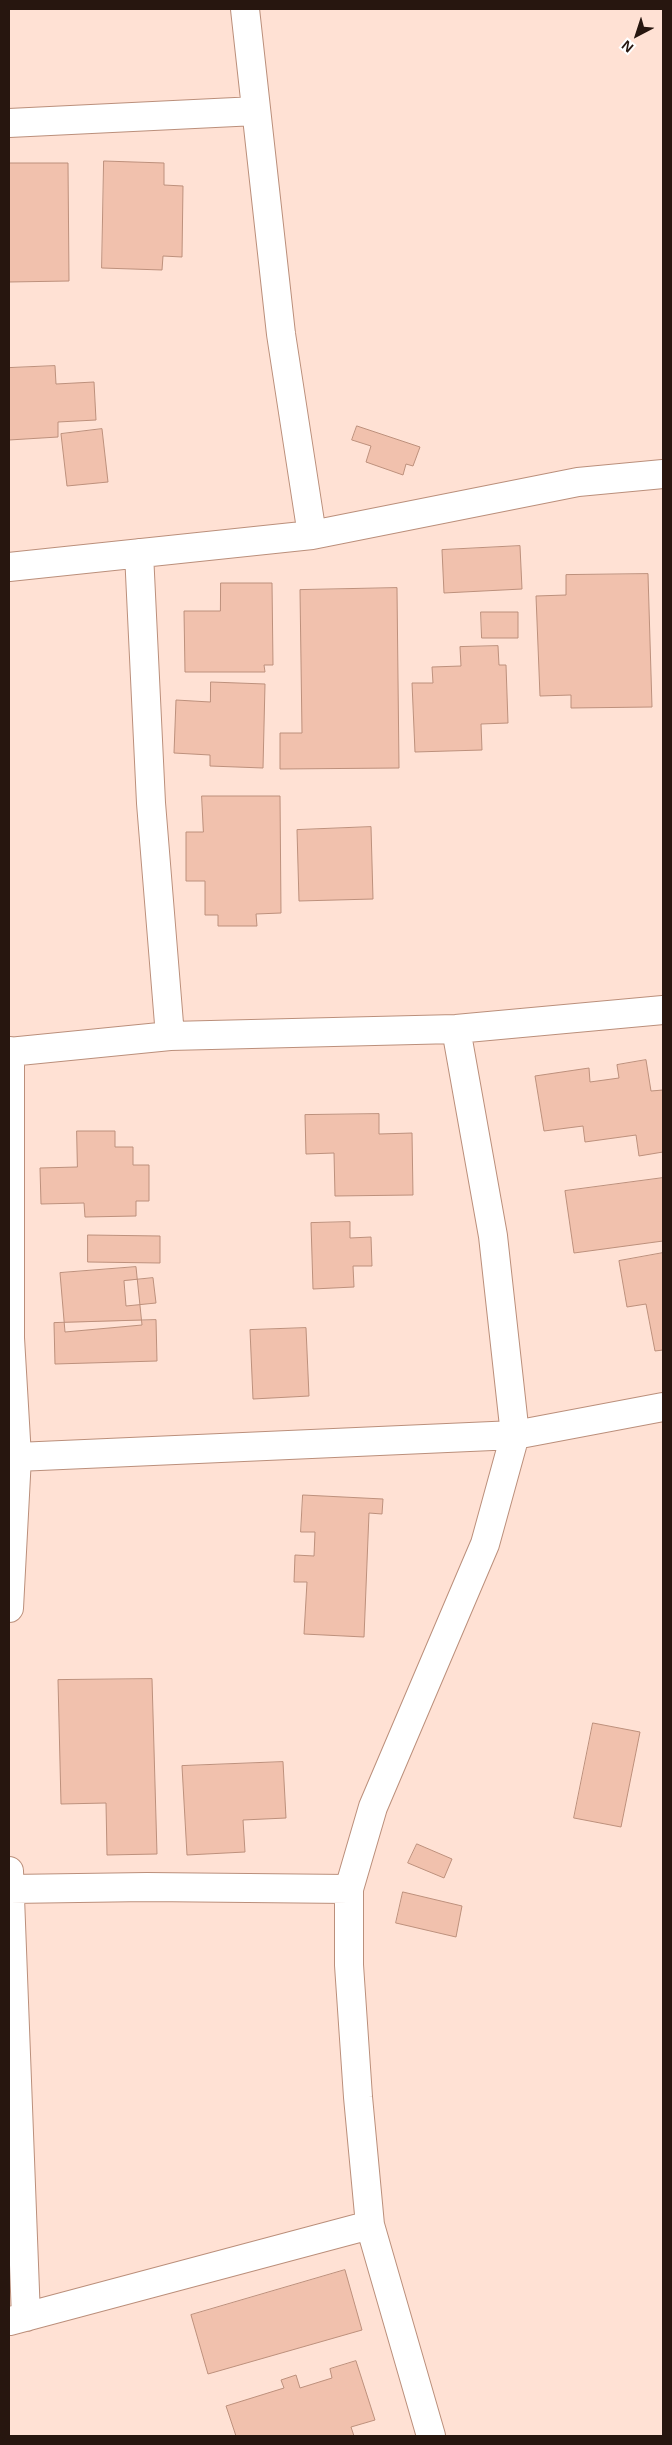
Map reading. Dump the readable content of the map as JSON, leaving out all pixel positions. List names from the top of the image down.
{
  "north": "bottom left"
}
